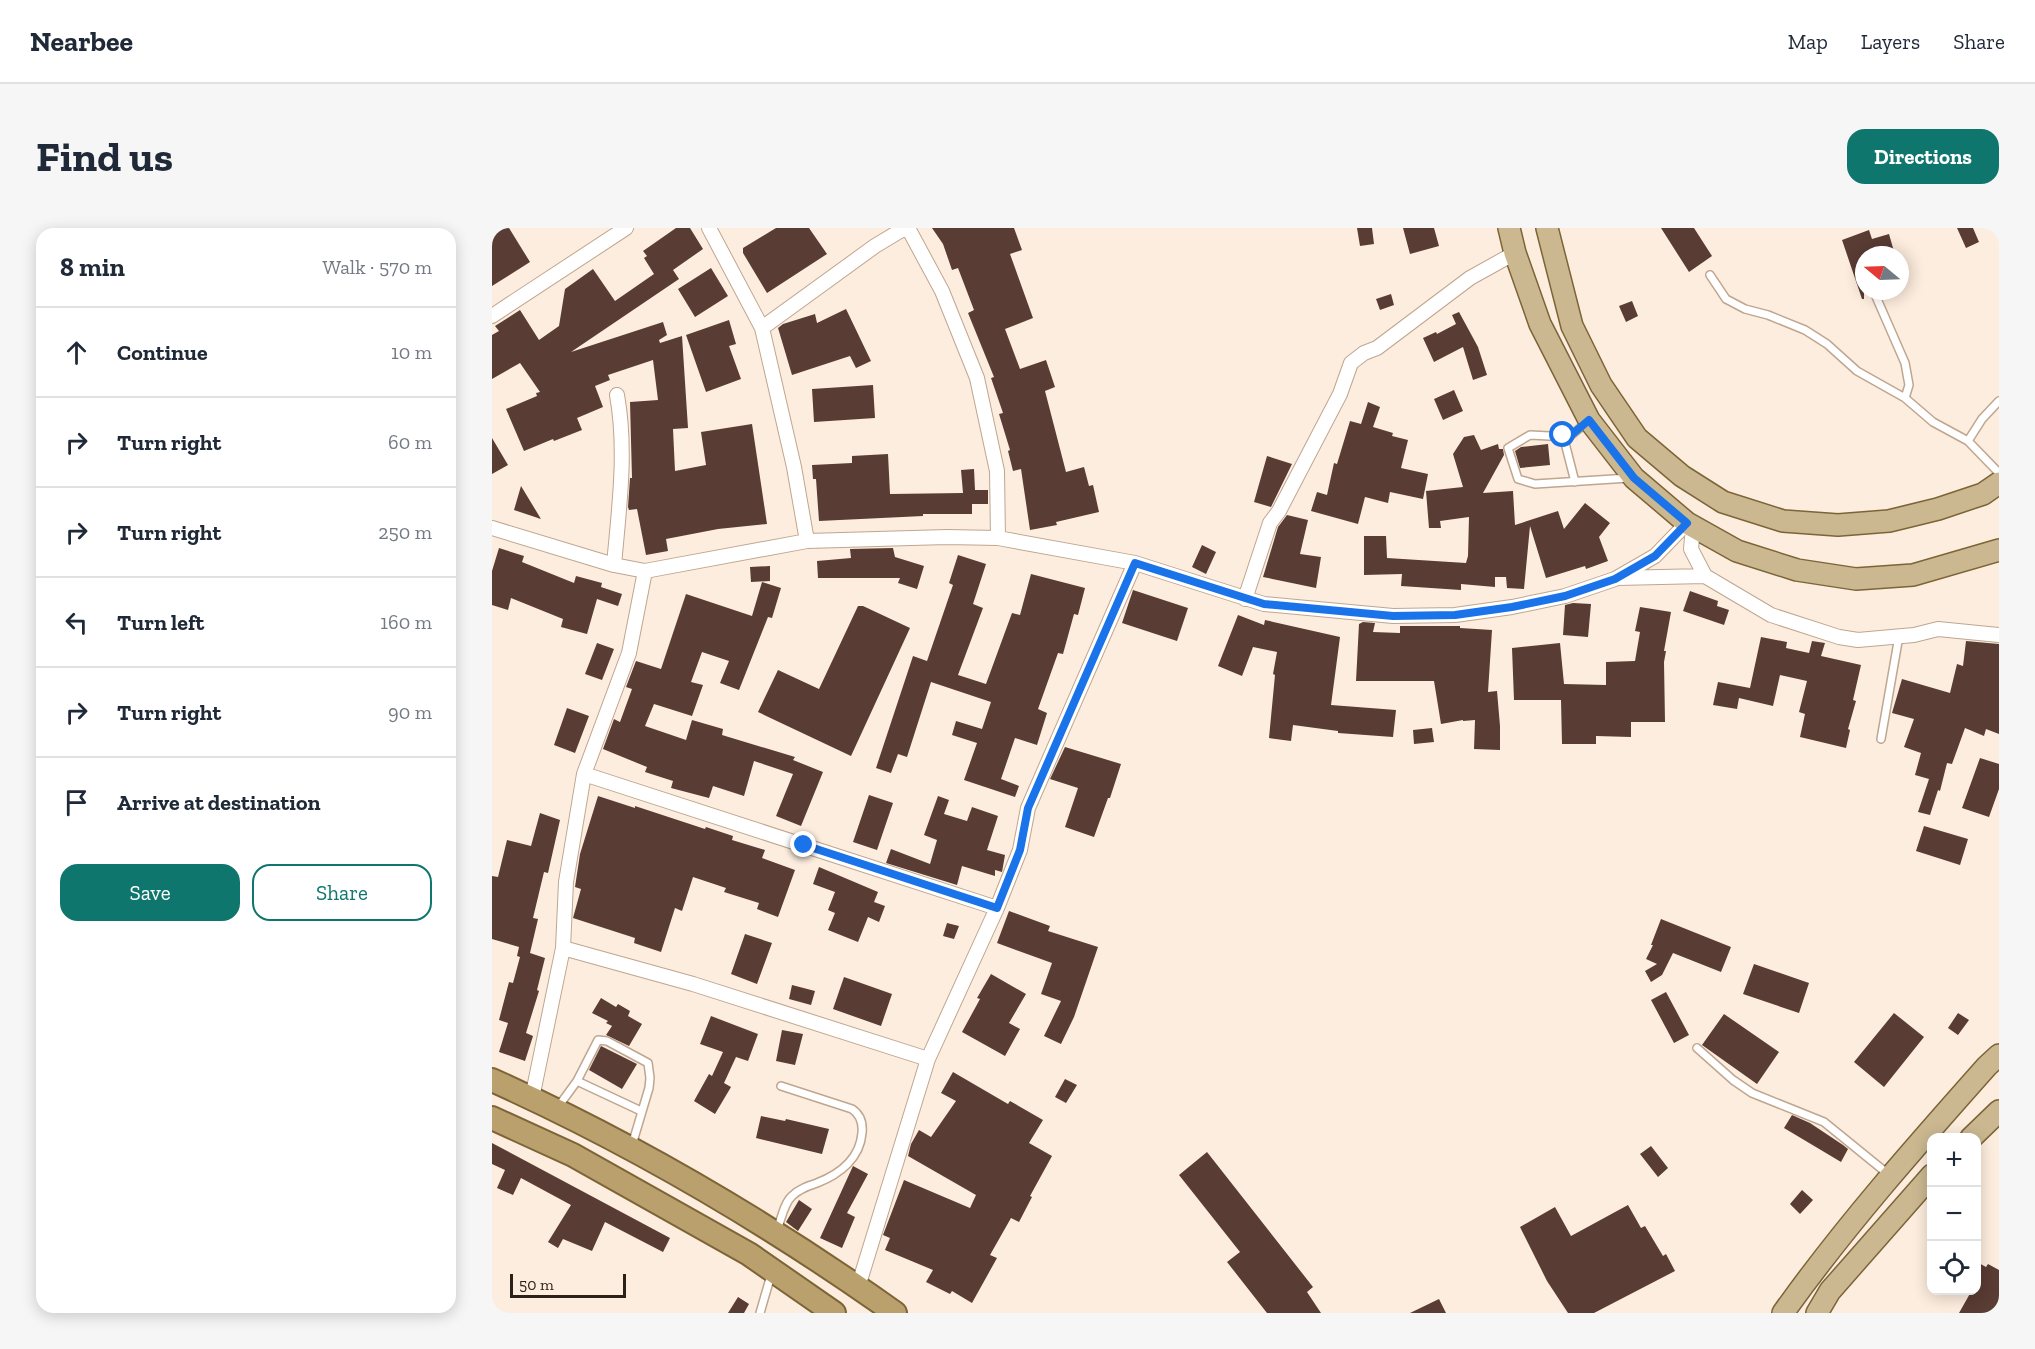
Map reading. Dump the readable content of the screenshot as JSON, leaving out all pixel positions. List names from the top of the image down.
{
  "scale_bar": "50 m",
  "north": "left",
  "page": {
    "header": "Nearbee",
    "nav": ["Map", "Layers", "Share"],
    "buttons": [
      "Directions",
      ["Save", "Share"]
    ],
    "title": "Find us",
    "heading": ["8 min", "Walk · 570 m"],
    "list": [
      ["Continue", "10 m"],
      ["Turn right", "60 m"],
      ["Turn right", "250 m"],
      ["Turn left", "160 m"],
      ["Turn right", "90 m"],
      "Arrive at destination"
    ],
    "map_buttons": ["+", "−"],
    "scale": "50 m"
  }
}
